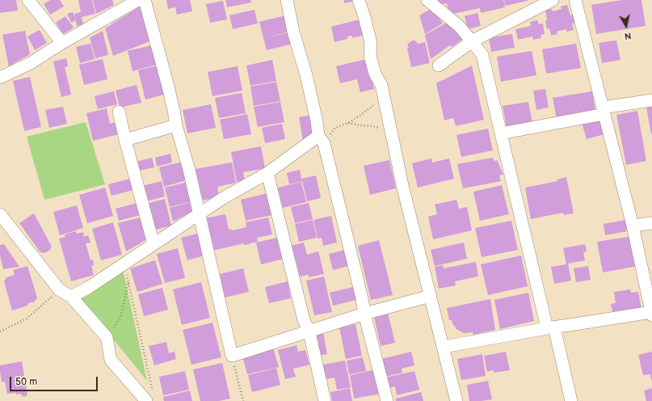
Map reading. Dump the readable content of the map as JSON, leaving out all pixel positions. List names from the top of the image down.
{
  "scale_bar": "50 m",
  "north": "bottom"
}
